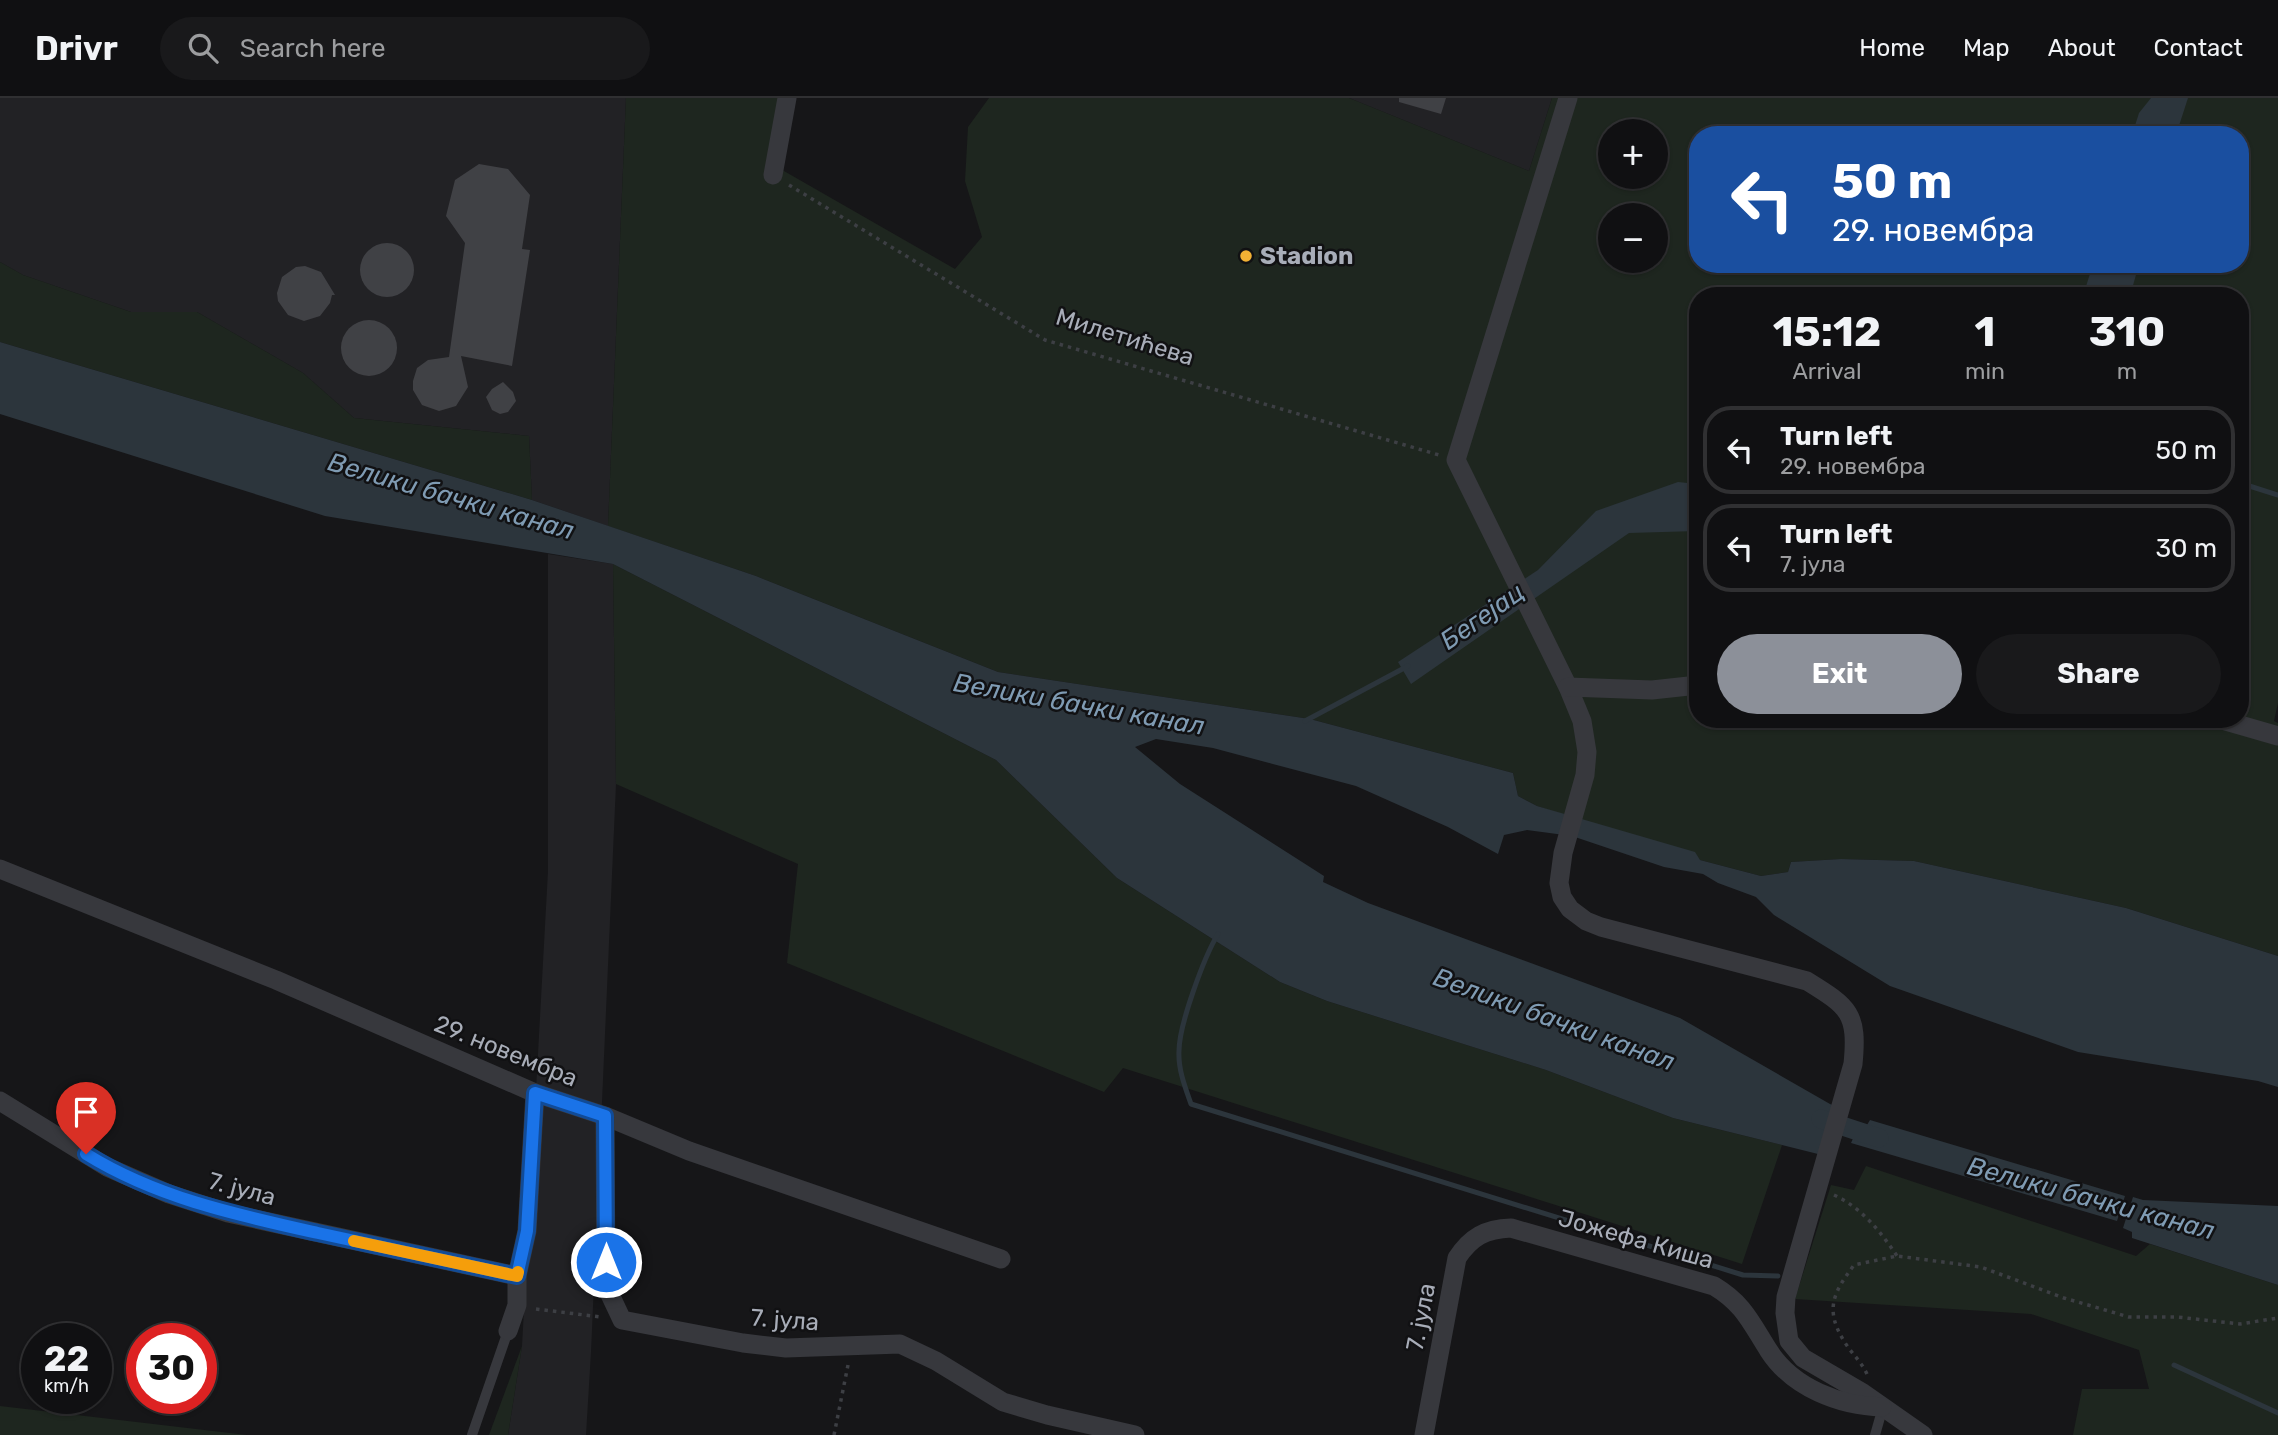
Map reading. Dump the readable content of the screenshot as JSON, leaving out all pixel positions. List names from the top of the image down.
{
  "streets": {
    "street": ["29. новембра", "7. јула", "Јожефа Киша"],
    "path": ["Милетићева"]
  },
  "crossings": [
    ["7. јула", "Јожефа Киша"]
  ],
  "water": ["Велики бачки канал", "Бегејац"],
  "places": ["Stadion"],
  "page": {
    "header": "Drivr",
    "search": "Search here",
    "nav": [
      "Home",
      "Map",
      "About",
      "Contact"
    ],
    "map_buttons": ["+", "−"],
    "turn": ["50 m", "29. новембра"],
    "eta": [
      "15:12",
      "Arrival",
      "1",
      "min",
      "310",
      "m"
    ],
    "list": [
      {
        "name": "Turn left",
        "note": "29. новембра",
        "value": "50 m"
      },
      {
        "name": "Turn left",
        "note": "7. јула",
        "value": "30 m"
      }
    ],
    "buttons": ["Exit", "Share"],
    "speed": "22 km/h",
    "limit": "30"
  }
}
